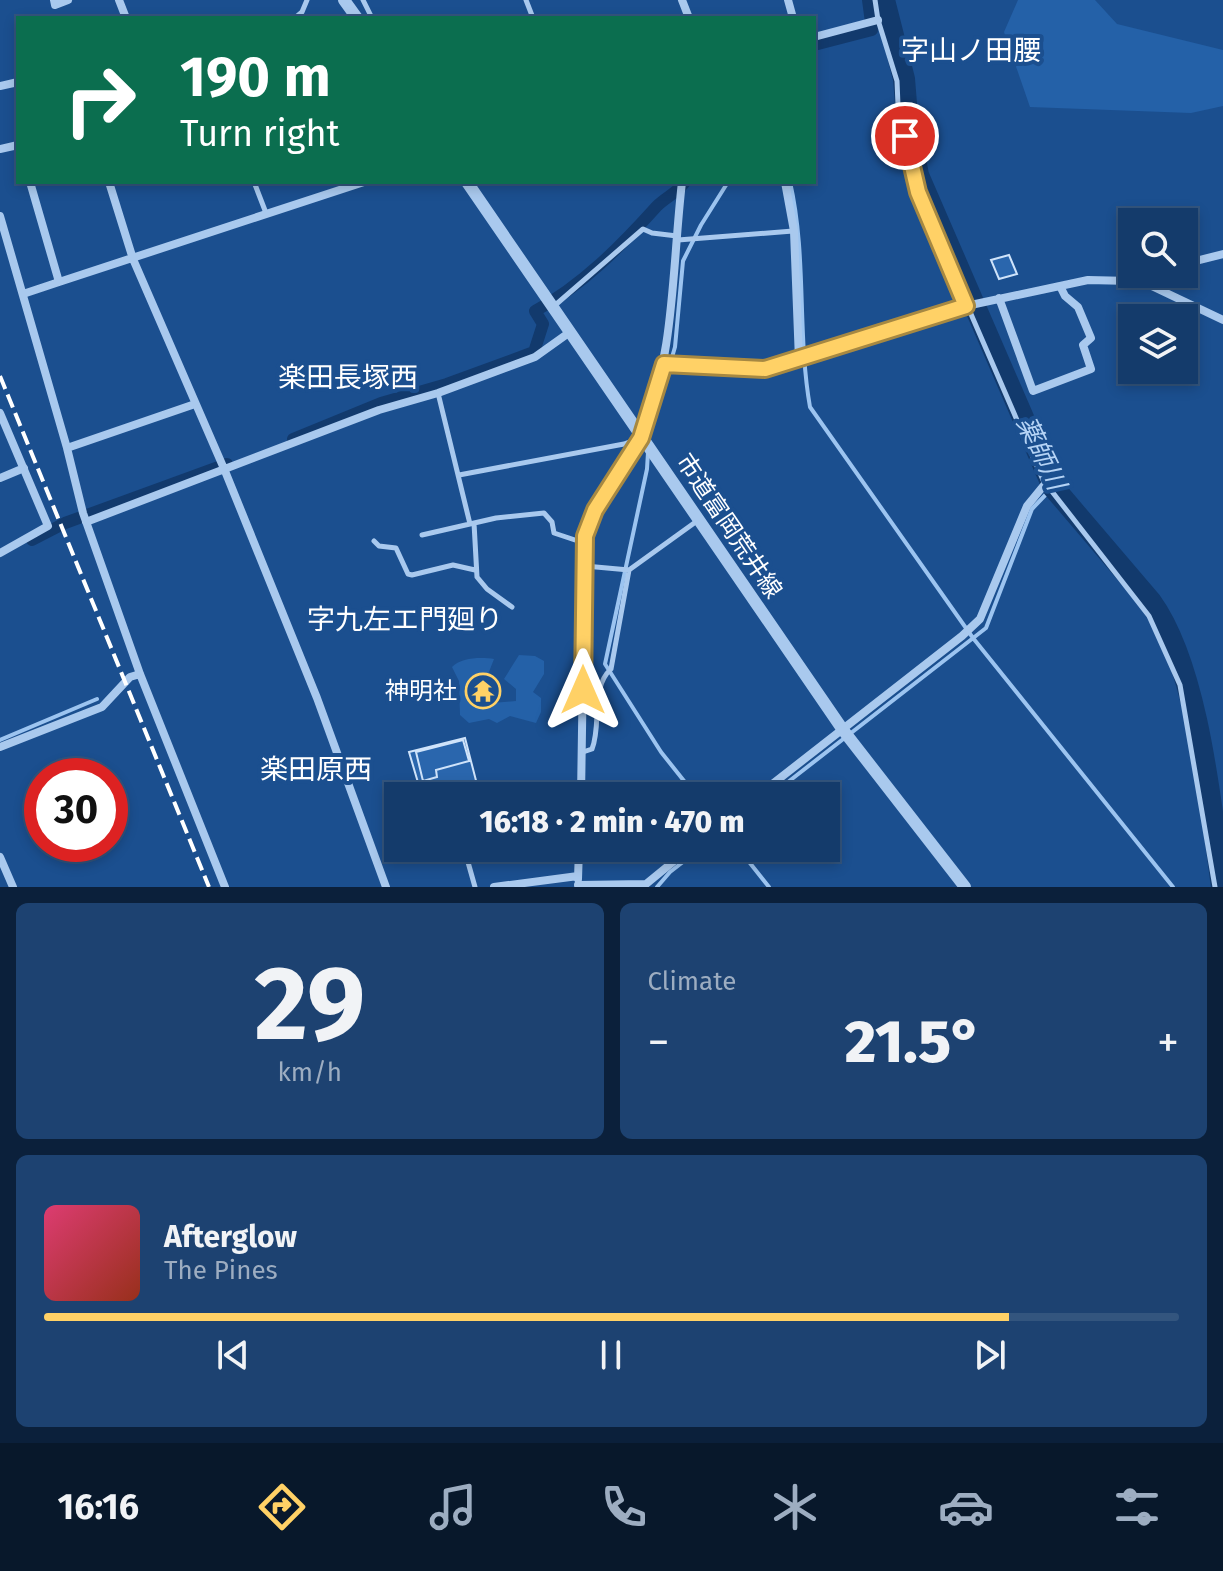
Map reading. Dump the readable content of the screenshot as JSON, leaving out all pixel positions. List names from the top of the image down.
{
  "streets": {
    "street": ["市道富岡荒井線"]
  },
  "districts": [
    "字山ノ田腰",
    "楽田長塚西",
    "字九左エ門廻り",
    "楽田原西"
  ],
  "water": ["薬師川"],
  "places": {
    "temple": ["神明社"]
  },
  "page": {
    "turn": ["190 m", "Turn right"],
    "limit": "30",
    "trip": "16:18 · 2 min · 470 m",
    "tile": [
      ["29", "km/h"],
      "Climate"
    ],
    "heat": ["−", "21.5°", "+"],
    "song": ["Afterglow", "The Pines"],
    "tabs": "16:16"
  }
}
